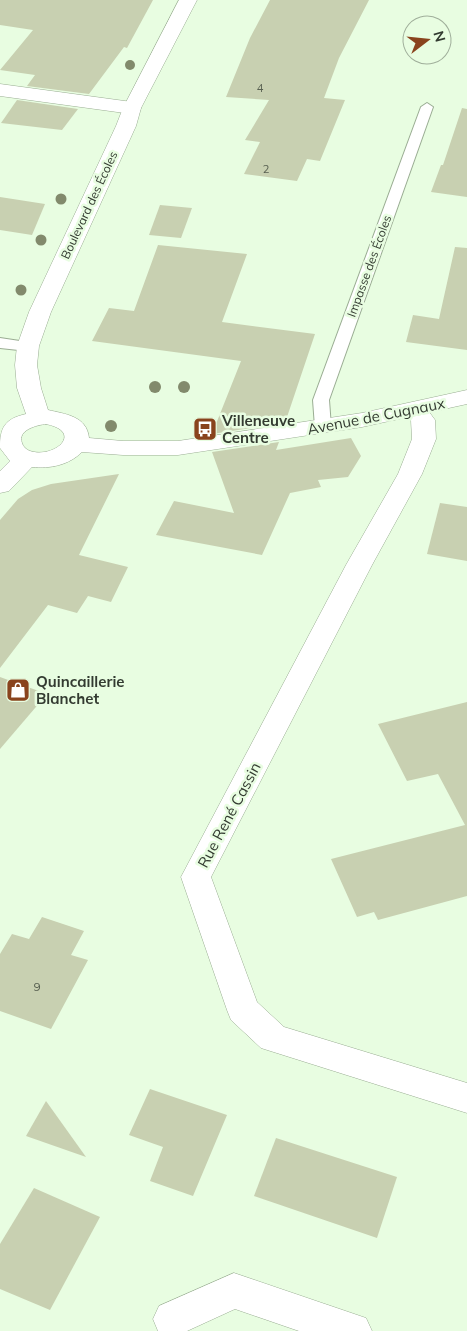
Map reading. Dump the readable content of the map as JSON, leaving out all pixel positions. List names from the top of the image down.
{
  "streets": {
    "street": ["Boulevard des Écoles", "Avenue de Cugnaux", "Rue René Cassin"],
    "lane": ["Impasse des Écoles"]
  },
  "crossings": [
    ["Boulevard des Écoles", "Avenue de Cugnaux"],
    ["Impasse des Écoles", "Avenue de Cugnaux"],
    ["Avenue de Cugnaux", "Rue René Cassin"]
  ],
  "places": {
    "bus stop": ["Villeneuve Centre"],
    "shop": ["Quincaillerie Blanchet"]
  },
  "house_numbers": ["4", "2", "9"],
  "north": "right"
}
